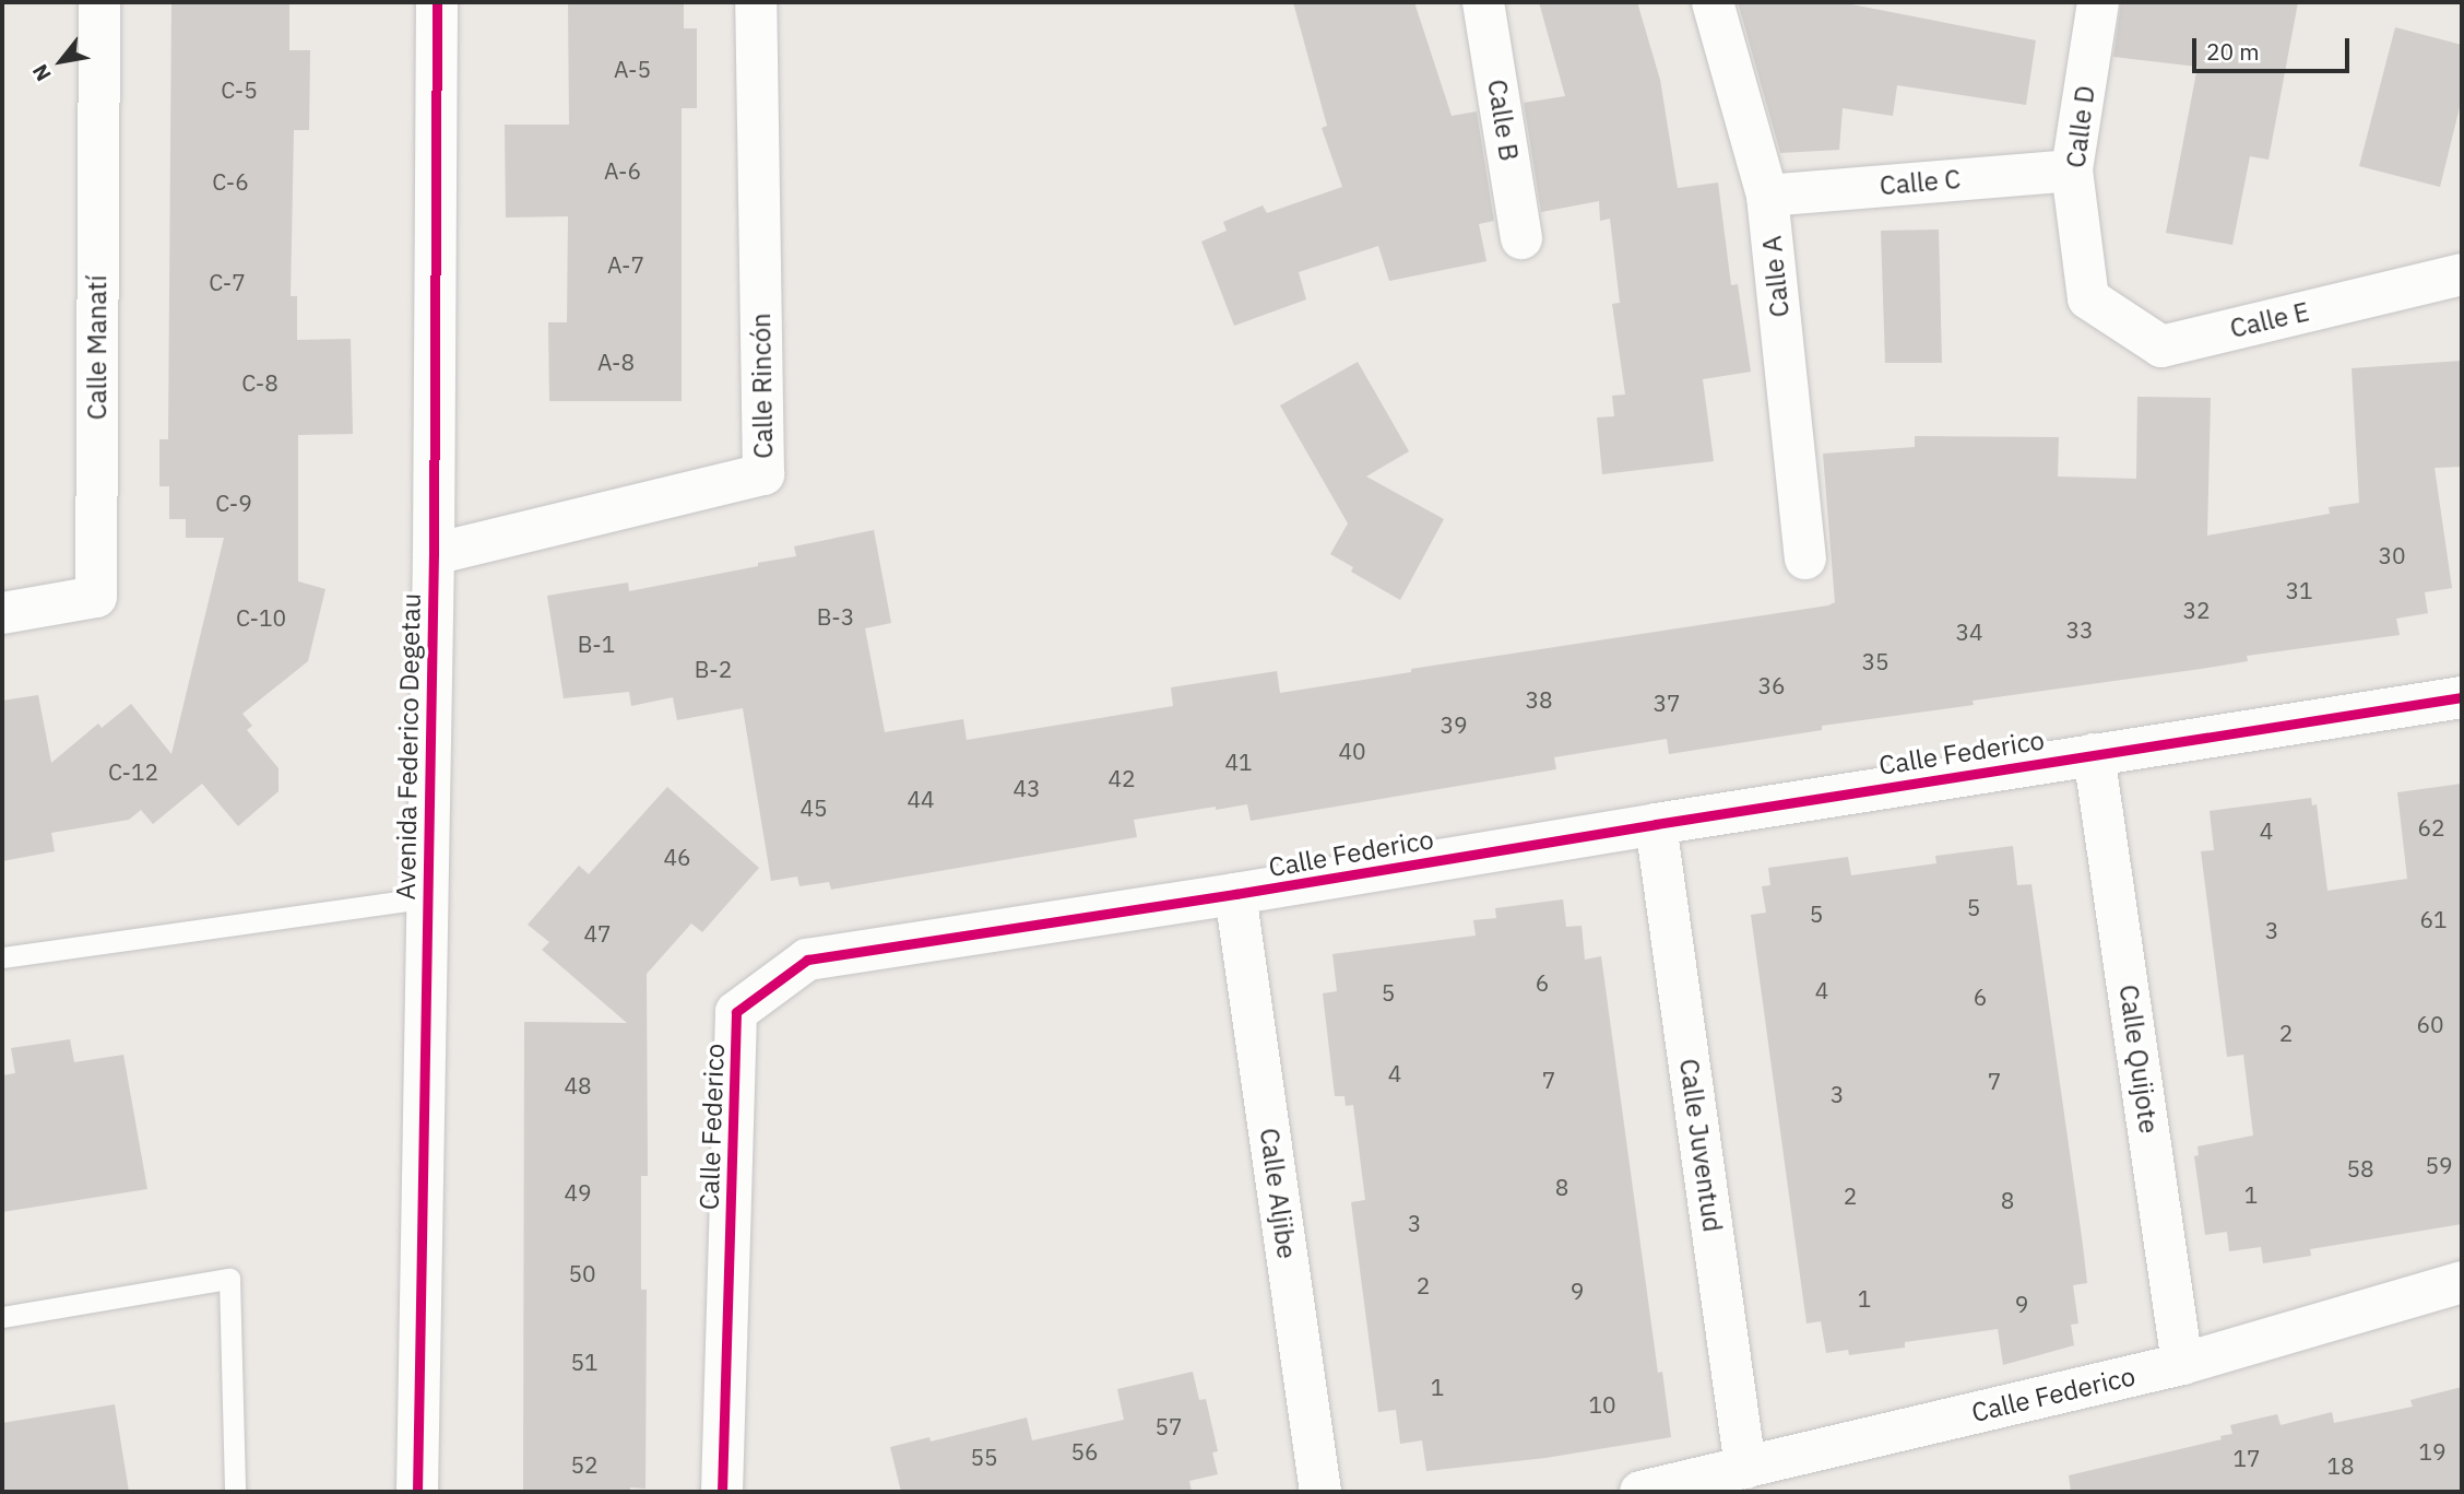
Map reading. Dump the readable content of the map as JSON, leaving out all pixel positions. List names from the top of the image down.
{
  "streets": {
    "street": [
      "Calle B",
      "Calle D",
      "Calle C",
      "Calle A",
      "Calle E",
      "Calle Manatí",
      "Calle Rincón",
      "Avenida Federico Degetau",
      "Calle Federico",
      "Calle Quijote",
      "Calle Juventud",
      "Calle Aljibe"
    ]
  },
  "crossings": [
    ["Calle D", "Calle C"],
    ["Calle D", "Calle E"],
    ["Calle C", "Calle A"],
    ["Calle Rincón", "Avenida Federico Degetau"],
    ["Calle Federico", "Calle Quijote"],
    ["Calle Federico", "Calle Juventud"],
    ["Calle Federico", "Calle Aljibe"]
  ],
  "house_numbers": [
    "A-5",
    "C-5",
    "A-6",
    "C-6",
    "A-7",
    "C-7",
    "A-8",
    "C-8",
    "C-9",
    "30",
    "31",
    "32",
    "B-3",
    "C-10",
    "33",
    "34",
    "B-1",
    "35",
    "B-2",
    "36",
    "38",
    "37",
    "39",
    "40",
    "41",
    "C-12",
    "42",
    "43",
    "44",
    "45",
    "62",
    "4",
    "46",
    "5",
    "5",
    "61",
    "3",
    "47",
    "6",
    "4",
    "5",
    "6",
    "60",
    "2",
    "4",
    "7",
    "7",
    "48",
    "3",
    "59",
    "58",
    "8",
    "49",
    "1",
    "2",
    "8",
    "3",
    "50",
    "2",
    "9",
    "1",
    "9",
    "51",
    "1",
    "10",
    "57",
    "56",
    "19",
    "55",
    "17",
    "52",
    "18"
  ],
  "scale_bar": "20 m",
  "north": "bottom left"
}
